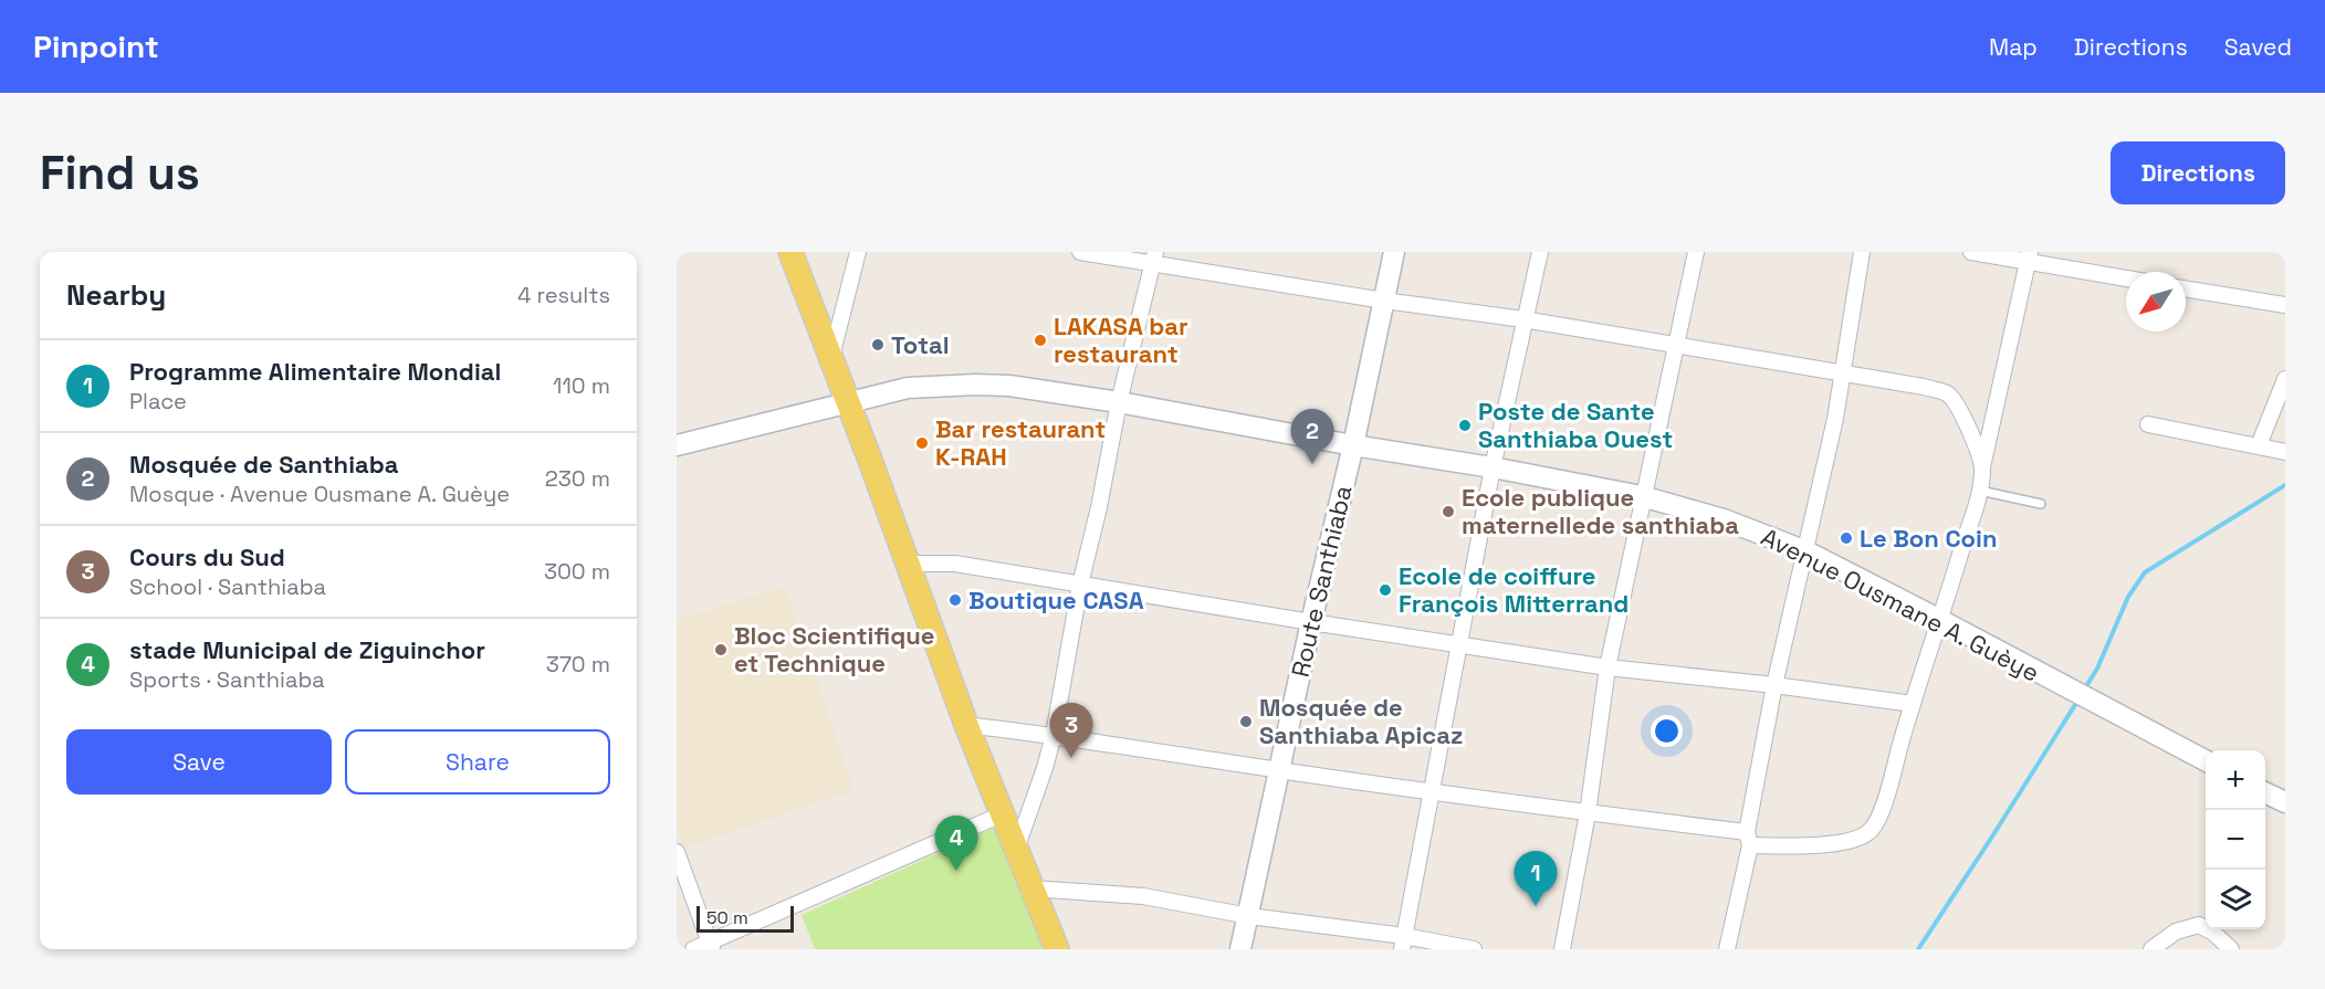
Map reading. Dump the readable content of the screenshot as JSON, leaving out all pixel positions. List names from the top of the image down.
{
  "streets": {
    "street": ["Route Santhiaba", "Avenue Ousmane A. Guèye"]
  },
  "crossings": [
    ["Route Santhiaba", "Avenue Ousmane A. Guèye"]
  ],
  "places": [
    "LAKASA bar restaurant",
    "Total",
    "Poste de Sante Santhiaba Ouest",
    "Bar restaurant K-RAH",
    "Ecole publique maternellede santhiaba",
    "Le Bon Coin",
    "Ecole de coiffure François Mitterrand",
    "Boutique CASA",
    "Bloc Scientifique et Technique",
    "Mosquée de Santhiaba Apicaz"
  ],
  "scale_bar": "50 m",
  "north": "bottom left",
  "page": {
    "header": "Pinpoint",
    "nav": ["Map", "Directions", "Saved"],
    "buttons": [
      "Directions",
      ["Save", "Share"]
    ],
    "title": "Find us",
    "heading": ["Nearby", "4 results"],
    "list": [
      {
        "mark": "1",
        "name": "Programme Alimentaire Mondial",
        "note": "Place",
        "value": "110 m"
      },
      {
        "mark": "2",
        "name": "Mosquée de Santhiaba",
        "note": "Mosque · Avenue Ousmane A. Guèye",
        "value": "230 m"
      },
      {
        "mark": "3",
        "name": "Cours du Sud",
        "note": "School · Santhiaba",
        "value": "300 m"
      },
      {
        "mark": "4",
        "name": "stade Municipal de Ziguinchor",
        "note": "Sports · Santhiaba",
        "value": "370 m"
      }
    ],
    "pins": [
      "2",
      "3",
      "4",
      "1"
    ],
    "map_buttons": ["+", "−"],
    "scale": "50 m"
  }
}
